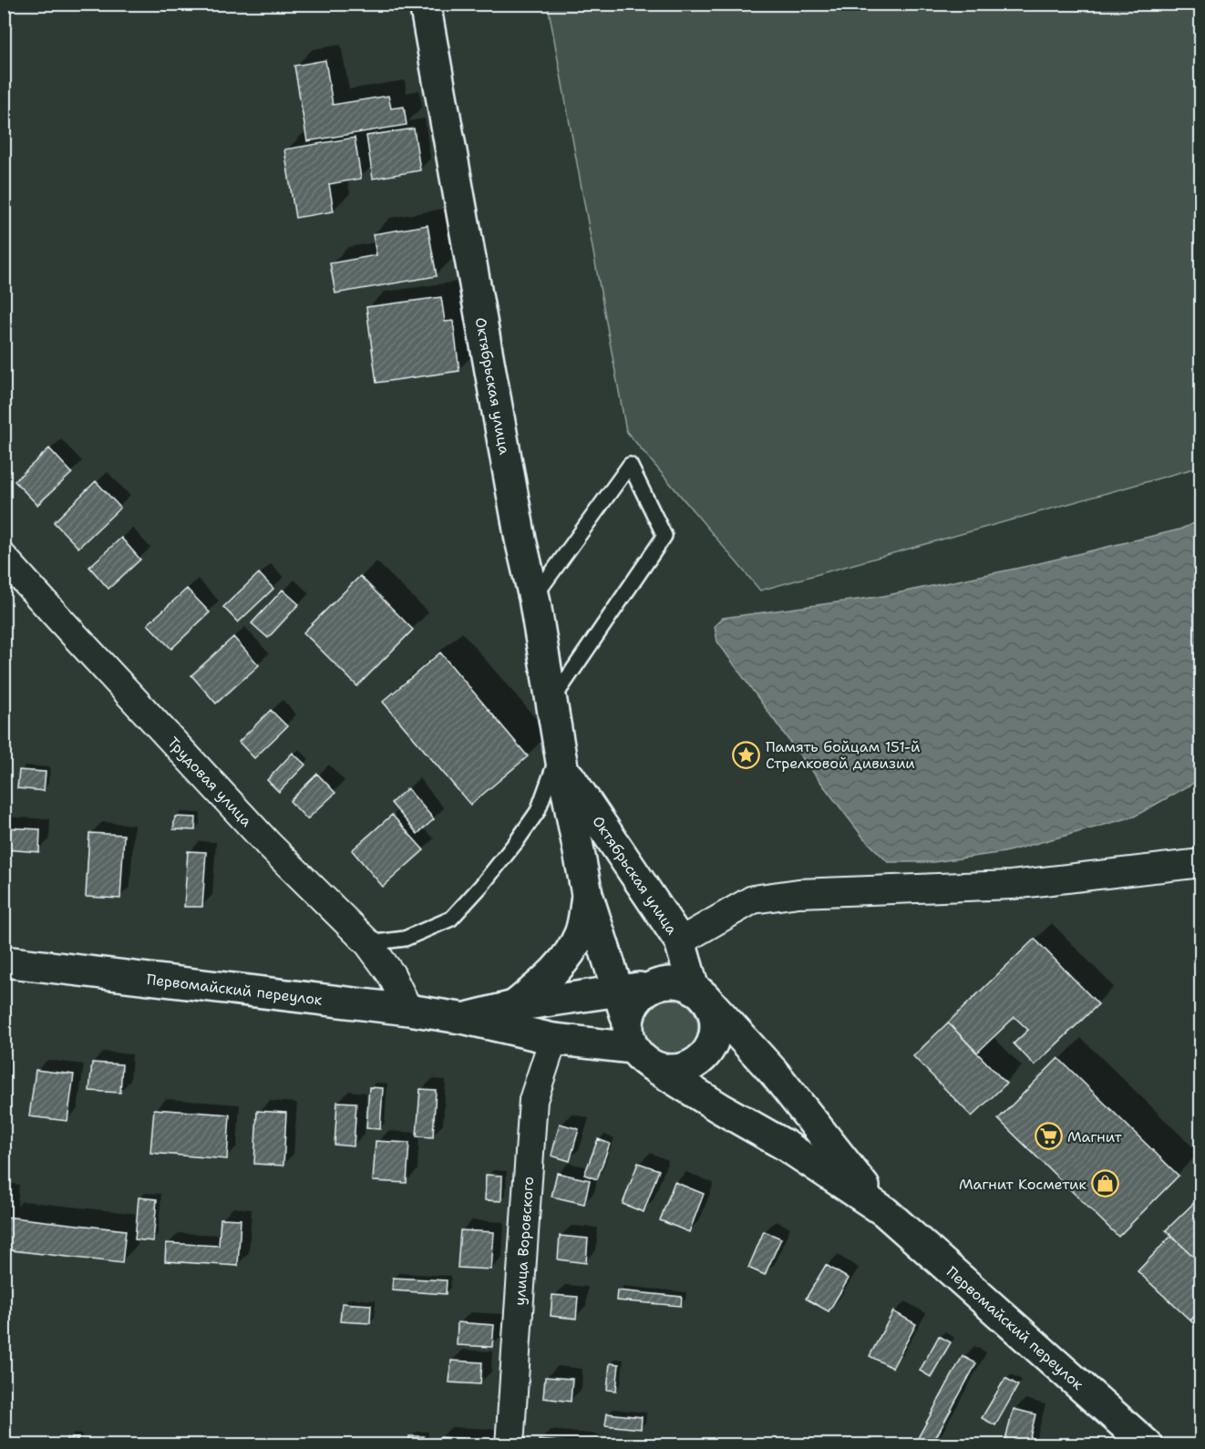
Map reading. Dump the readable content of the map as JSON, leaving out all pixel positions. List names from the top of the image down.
{
  "streets": {
    "street": [
      "Октябрьская улица",
      "Трудовая улица",
      "Первомайский переулок",
      "улица Воровского"
    ]
  },
  "crossings": [
    ["Октябрьская улица", "Первомайский переулок"],
    ["Трудовая улица", "Первомайский переулок"],
    ["Первомайский переулок", "улица Воровского"]
  ],
  "places": {
    "place": ["Память бойцам 151-й Стрелковой дивизии"],
    "supermarket": ["Магнит"],
    "shop": ["Магнит Косметик"]
  }
}
